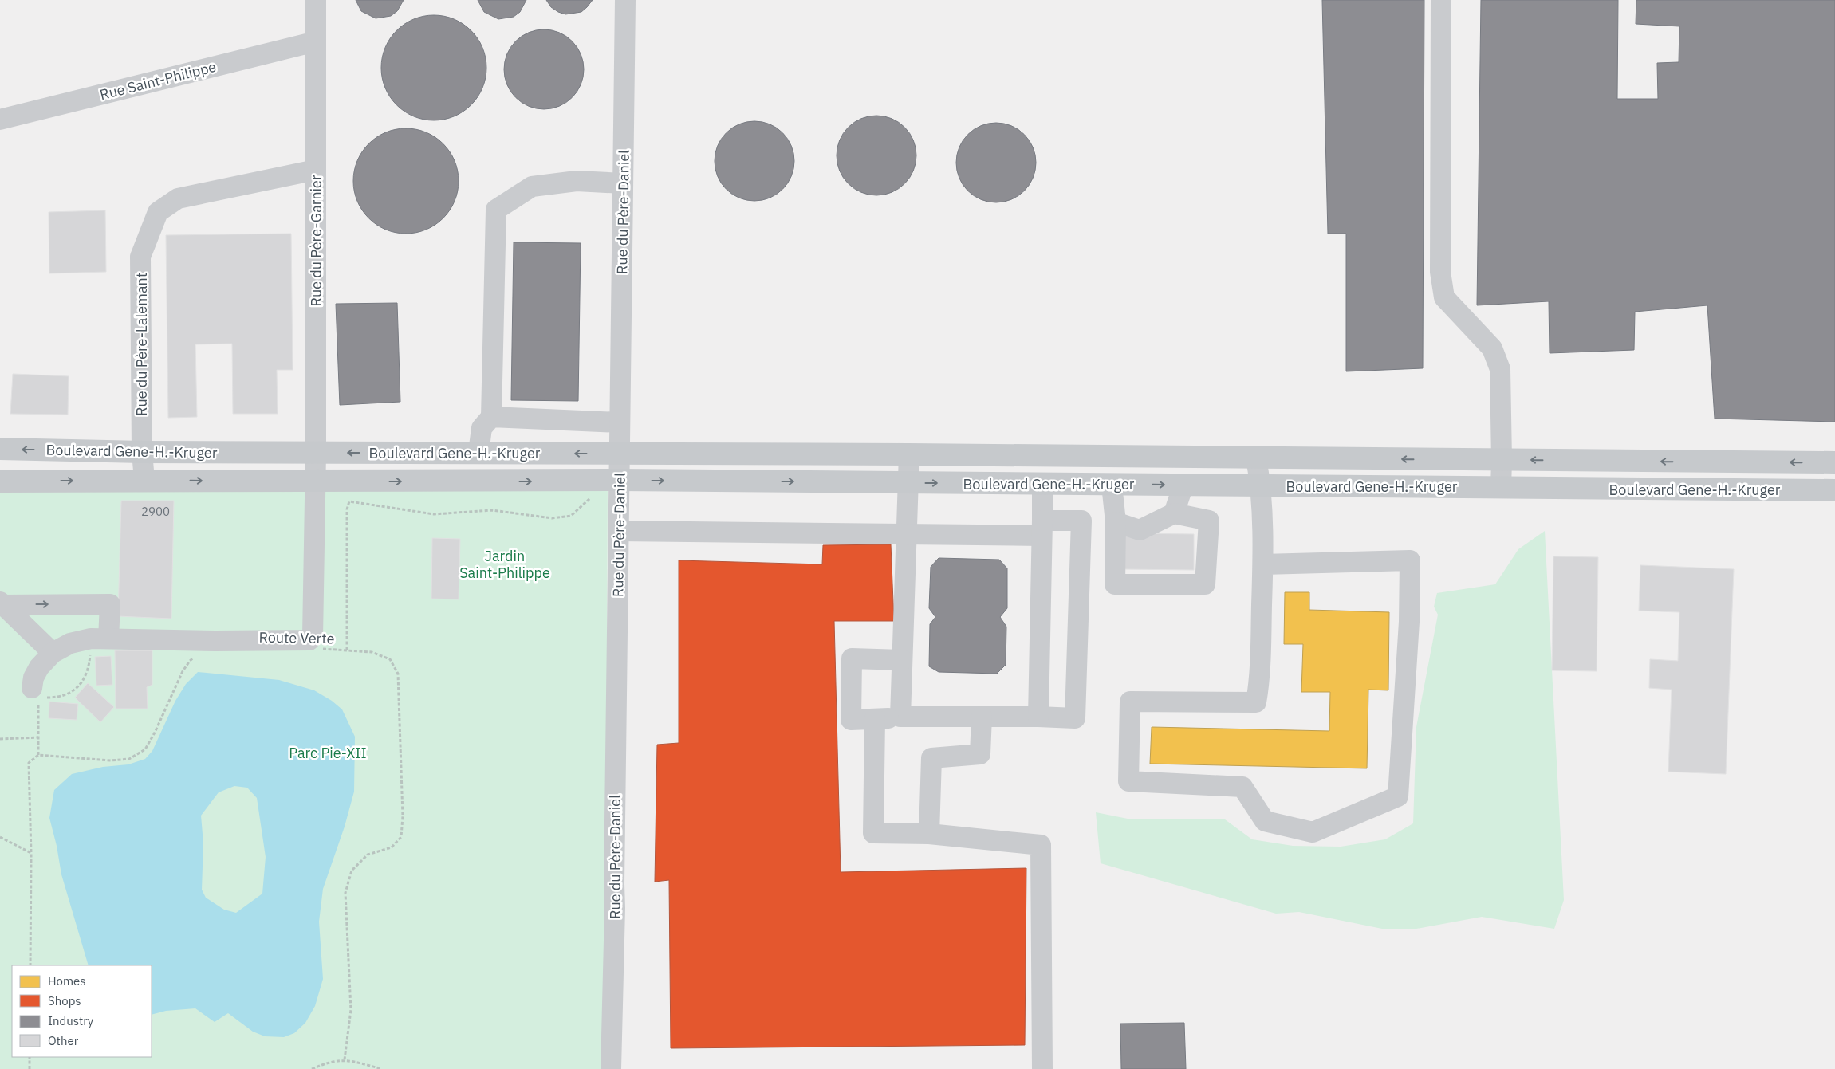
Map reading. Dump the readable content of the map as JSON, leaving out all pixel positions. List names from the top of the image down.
{
  "streets": {
    "main road": ["Boulevard Gene-H.-Kruger"],
    "street": [
      "Rue Saint-Philippe",
      "Rue du Père-Daniel",
      "Rue du Père-Garnier",
      "Rue du Père-Lalemant"
    ],
    "path": ["Route Verte"]
  },
  "crossings": [
    ["Rue Saint-Philippe", "Rue du Père-Garnier"],
    ["Rue du Père-Daniel", "Boulevard Gene-H.-Kruger"],
    ["Rue du Père-Garnier", "Rue du Père-Lalemant"],
    ["Rue du Père-Garnier", "Boulevard Gene-H.-Kruger"],
    ["Rue du Père-Lalemant", "Boulevard Gene-H.-Kruger"]
  ],
  "parks": ["Jardin Saint-Philippe", "Parc Pie-XII"],
  "house_numbers": ["2900"],
  "legend": [
    "Homes",
    "Shops",
    "Industry",
    "Other"
  ]
}
